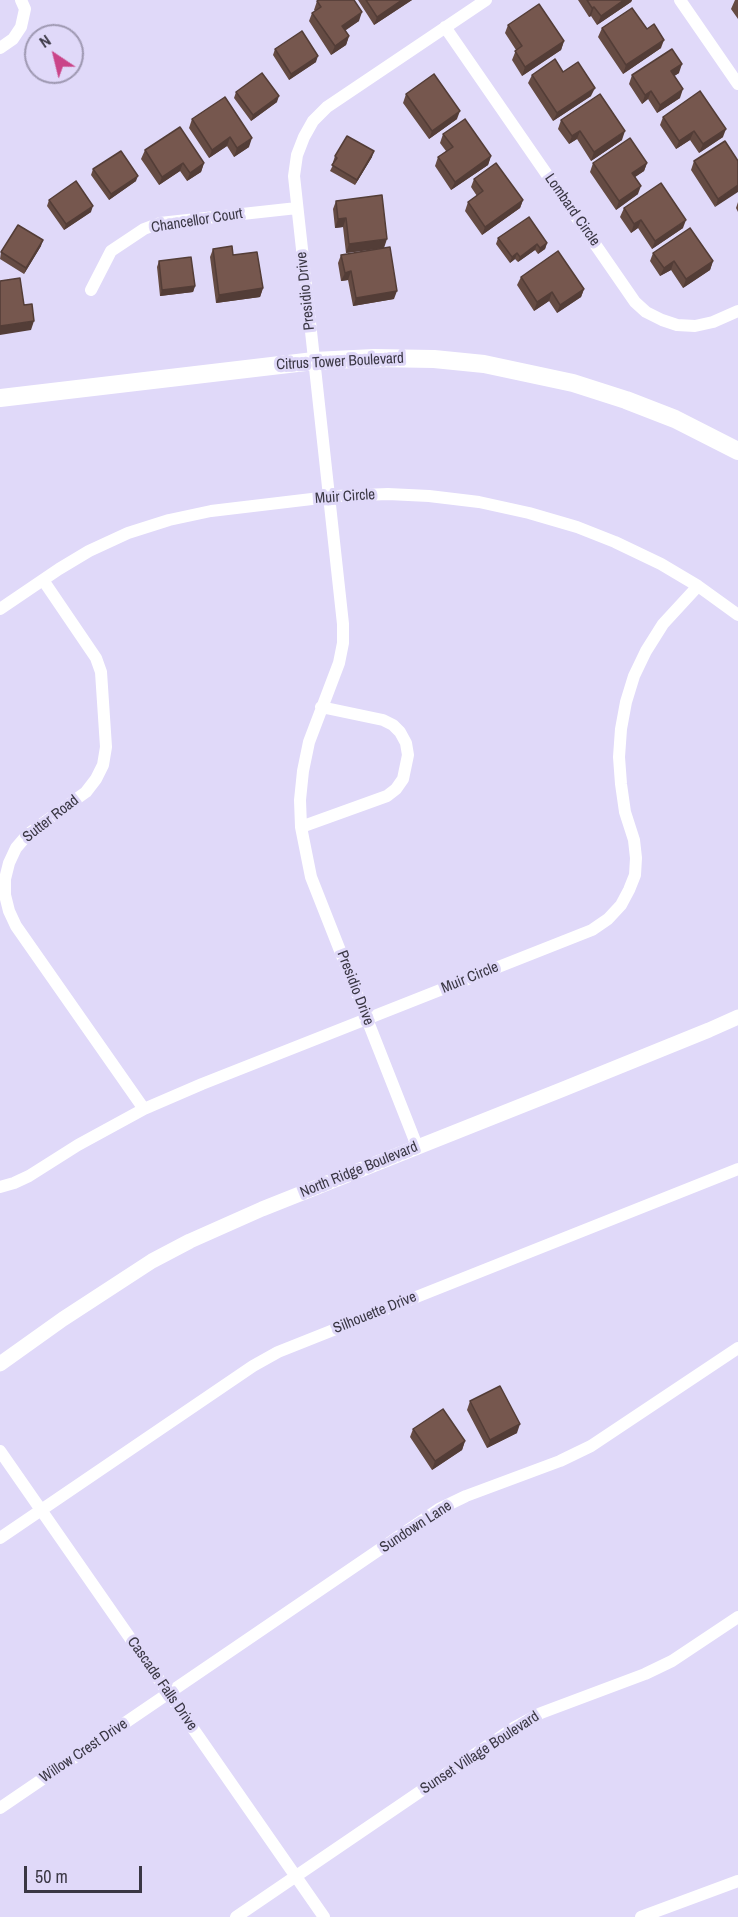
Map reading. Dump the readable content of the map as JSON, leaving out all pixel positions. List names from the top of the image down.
{
  "streets": {
    "main road": ["Citrus Tower Boulevard"],
    "street": [
      "Lombard Circle",
      "Chancellor Court",
      "Presidio Drive",
      "Muir Circle",
      "Sutter Road",
      "North Ridge Boulevard",
      "Silhouette Drive",
      "Sundown Lane",
      "Cascade Falls Drive",
      "Willow Crest Drive",
      "Sunset Village Boulevard"
    ]
  },
  "crossings": [
    ["Lombard Circle", "Presidio Drive"],
    ["Chancellor Court", "Presidio Drive"],
    ["Presidio Drive", "Citrus Tower Boulevard"],
    ["Presidio Drive", "Muir Circle"],
    ["Presidio Drive", "North Ridge Boulevard"],
    ["Muir Circle", "Sutter Road"],
    ["Silhouette Drive", "Cascade Falls Drive"],
    ["Sundown Lane", "Cascade Falls Drive"],
    ["Sundown Lane", "Willow Crest Drive"],
    ["Cascade Falls Drive", "Willow Crest Drive"],
    ["Cascade Falls Drive", "Sunset Village Boulevard"]
  ],
  "scale_bar": "50 m",
  "north": "top left"
}
